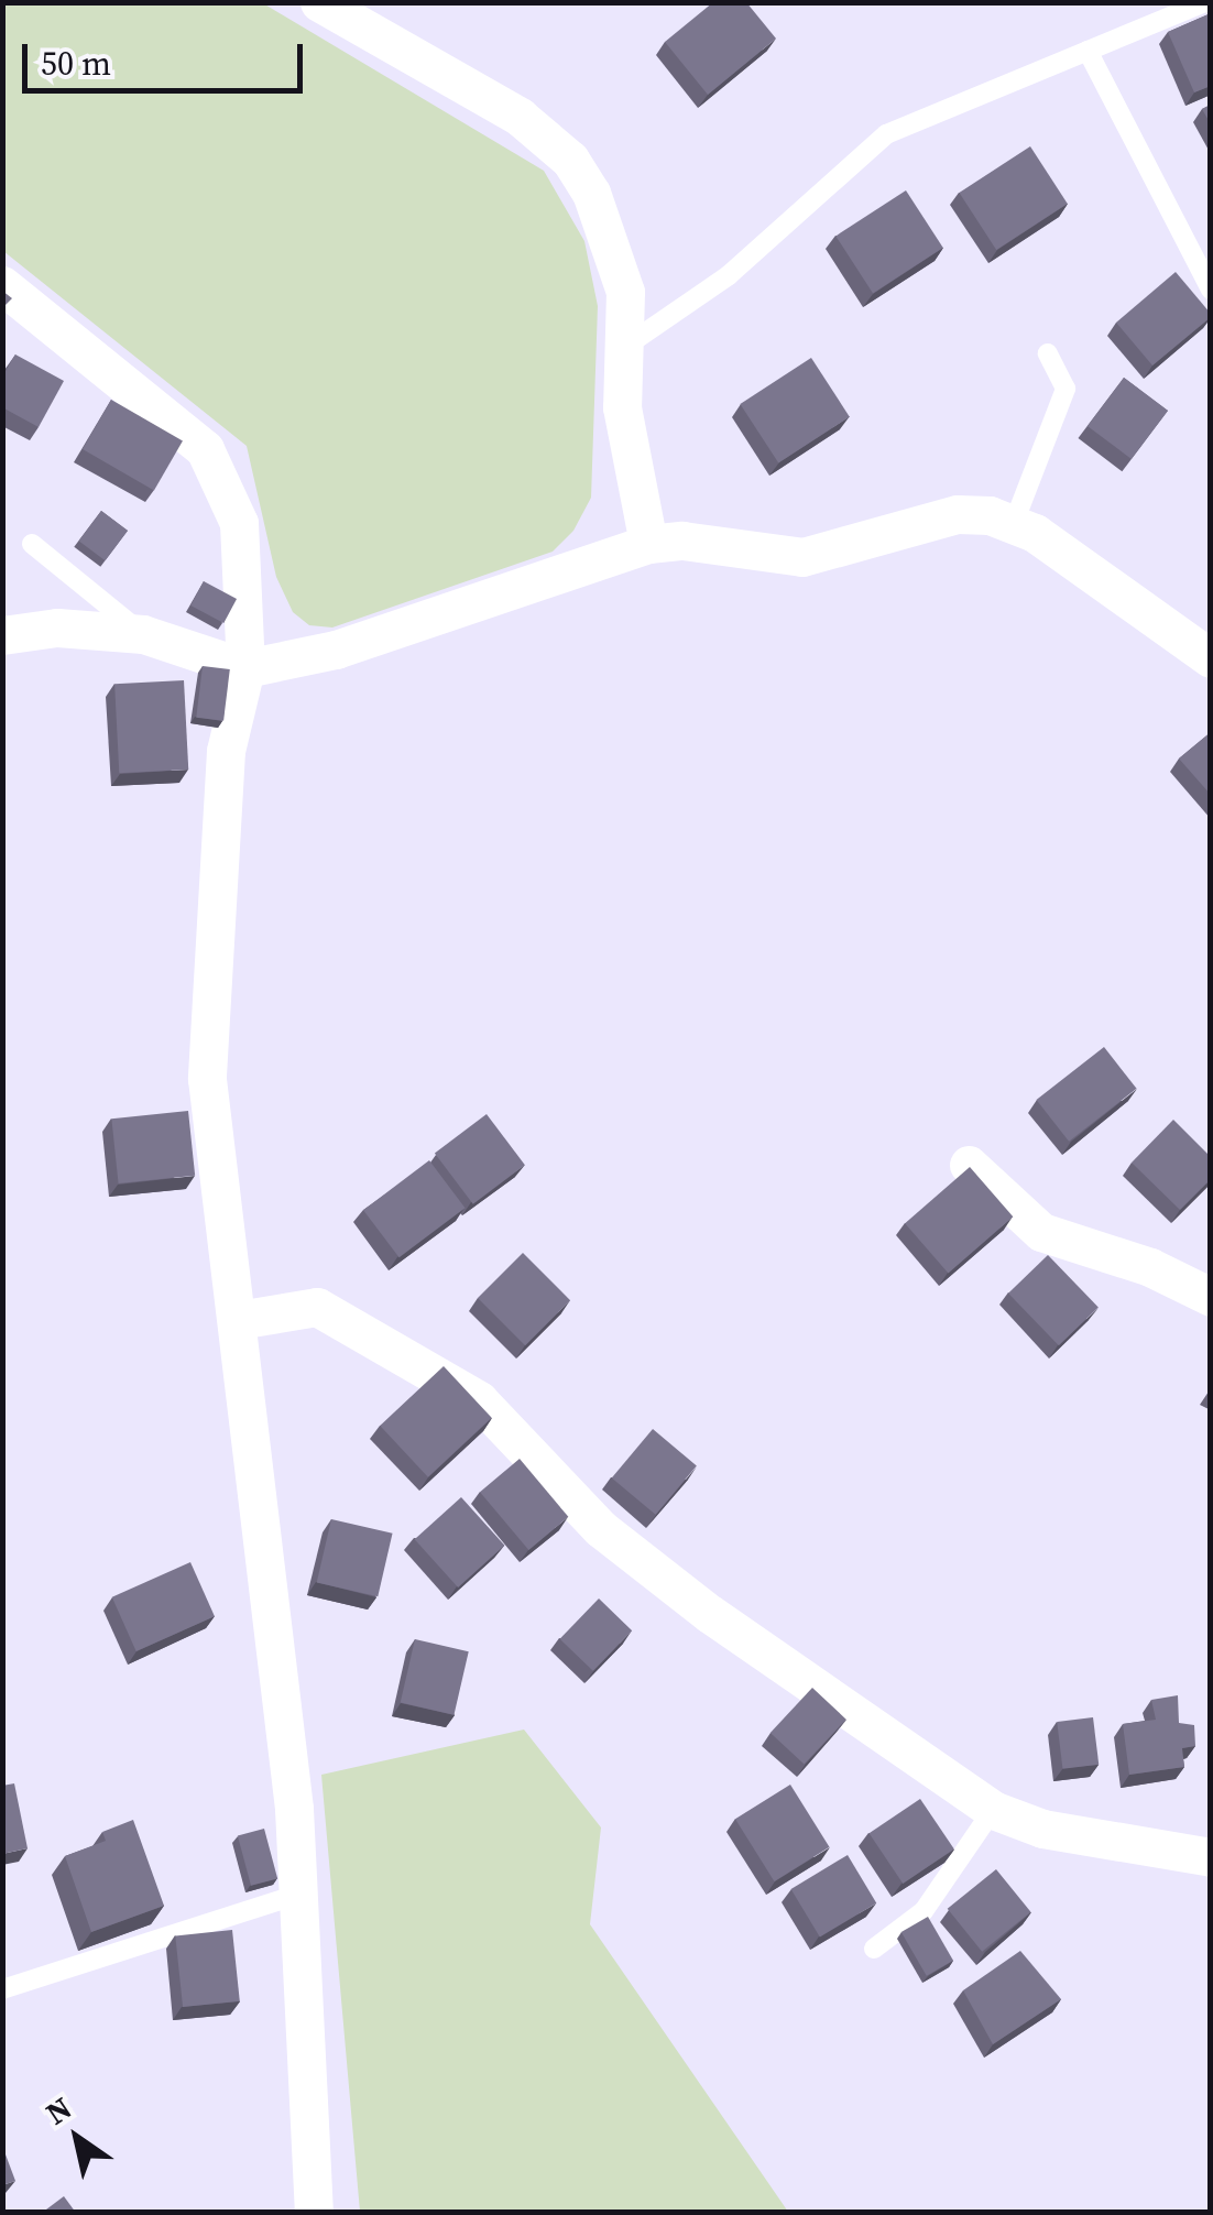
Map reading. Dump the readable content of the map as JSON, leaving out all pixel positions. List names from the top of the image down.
{
  "scale_bar": "50 m",
  "north": "top left"
}
